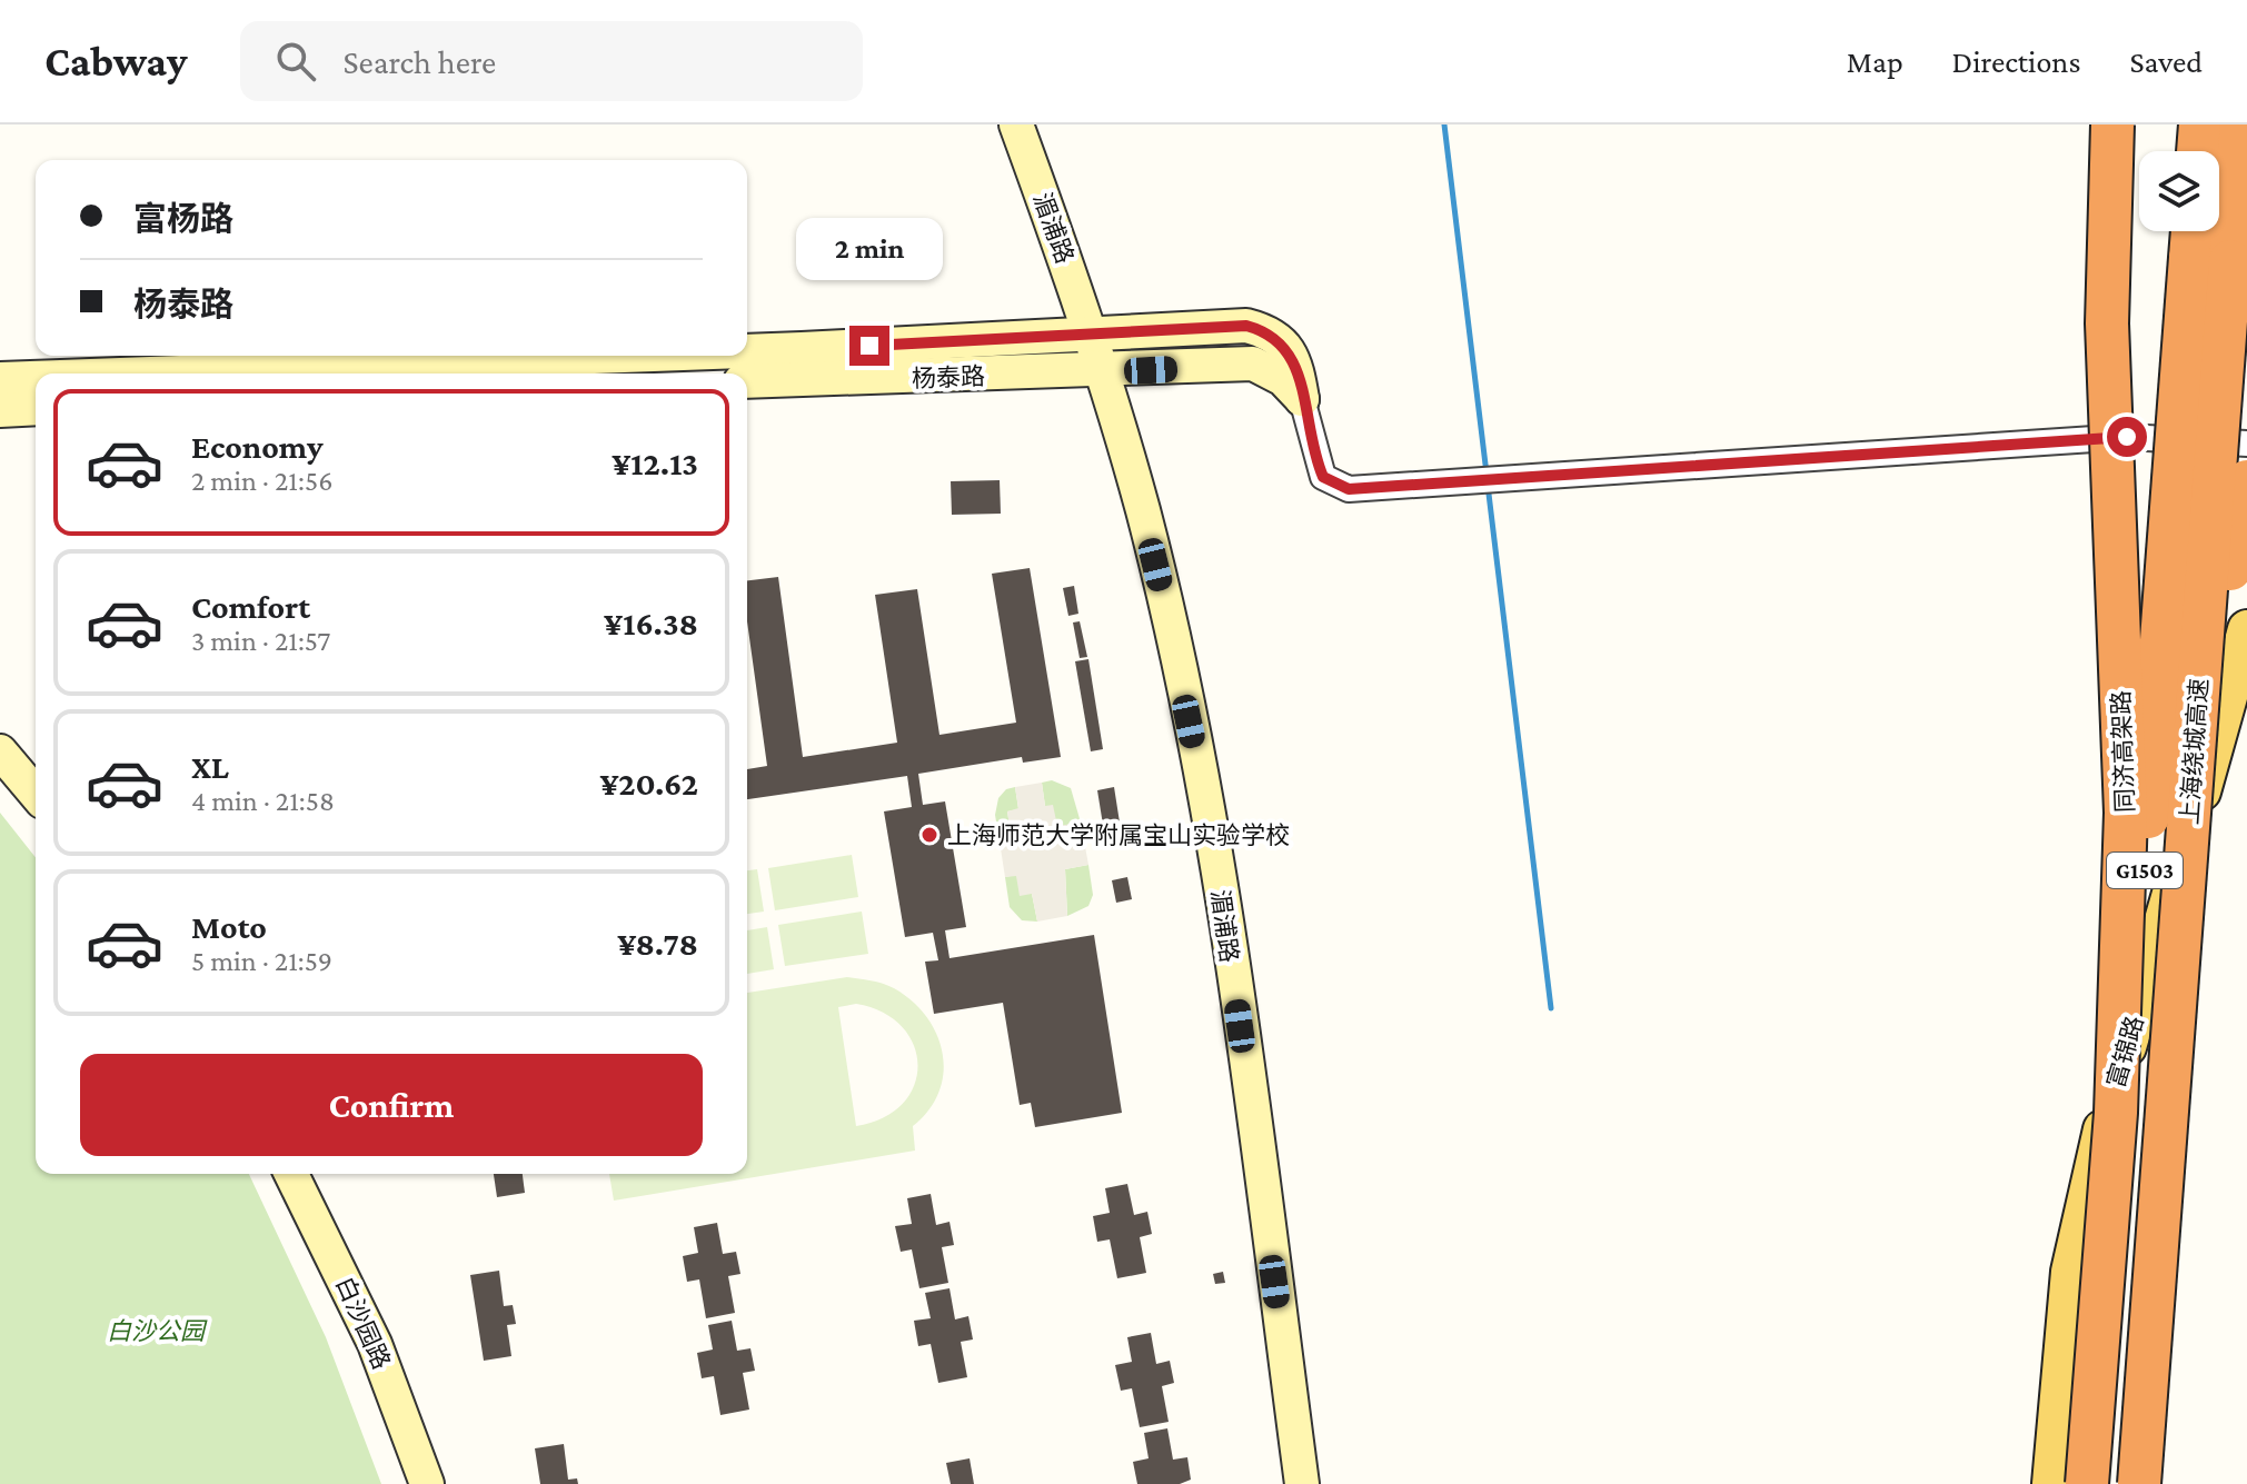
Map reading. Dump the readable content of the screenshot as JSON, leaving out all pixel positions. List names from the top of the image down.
{
  "streets": {
    "highway": ["同济高架路", "上海绕城高速", "G1503"],
    "main road": [
      "湄浦路",
      "杨泰路",
      "富锦路",
      "白沙园路"
    ]
  },
  "crossings": [
    ["湄浦路", "杨泰路"]
  ],
  "parks": ["白沙公园"],
  "places": ["上海师范大学附属宝山实验学校"],
  "page": {
    "header": "Cabway",
    "search": "Search here",
    "nav": ["Map", "Directions", "Saved"],
    "banner": ["富杨路", "杨泰路"],
    "bubble": "2 min",
    "list": [
      {
        "name": "Economy",
        "note": "2 min · 21:56",
        "value": "¥12.13"
      },
      {
        "name": "Comfort",
        "note": "3 min · 21:57",
        "value": "¥16.38"
      },
      {
        "name": "XL",
        "note": "4 min · 21:58",
        "value": "¥20.62"
      },
      {
        "name": "Moto",
        "note": "5 min · 21:59",
        "value": "¥8.78"
      }
    ],
    "buttons": "Confirm"
  }
}
